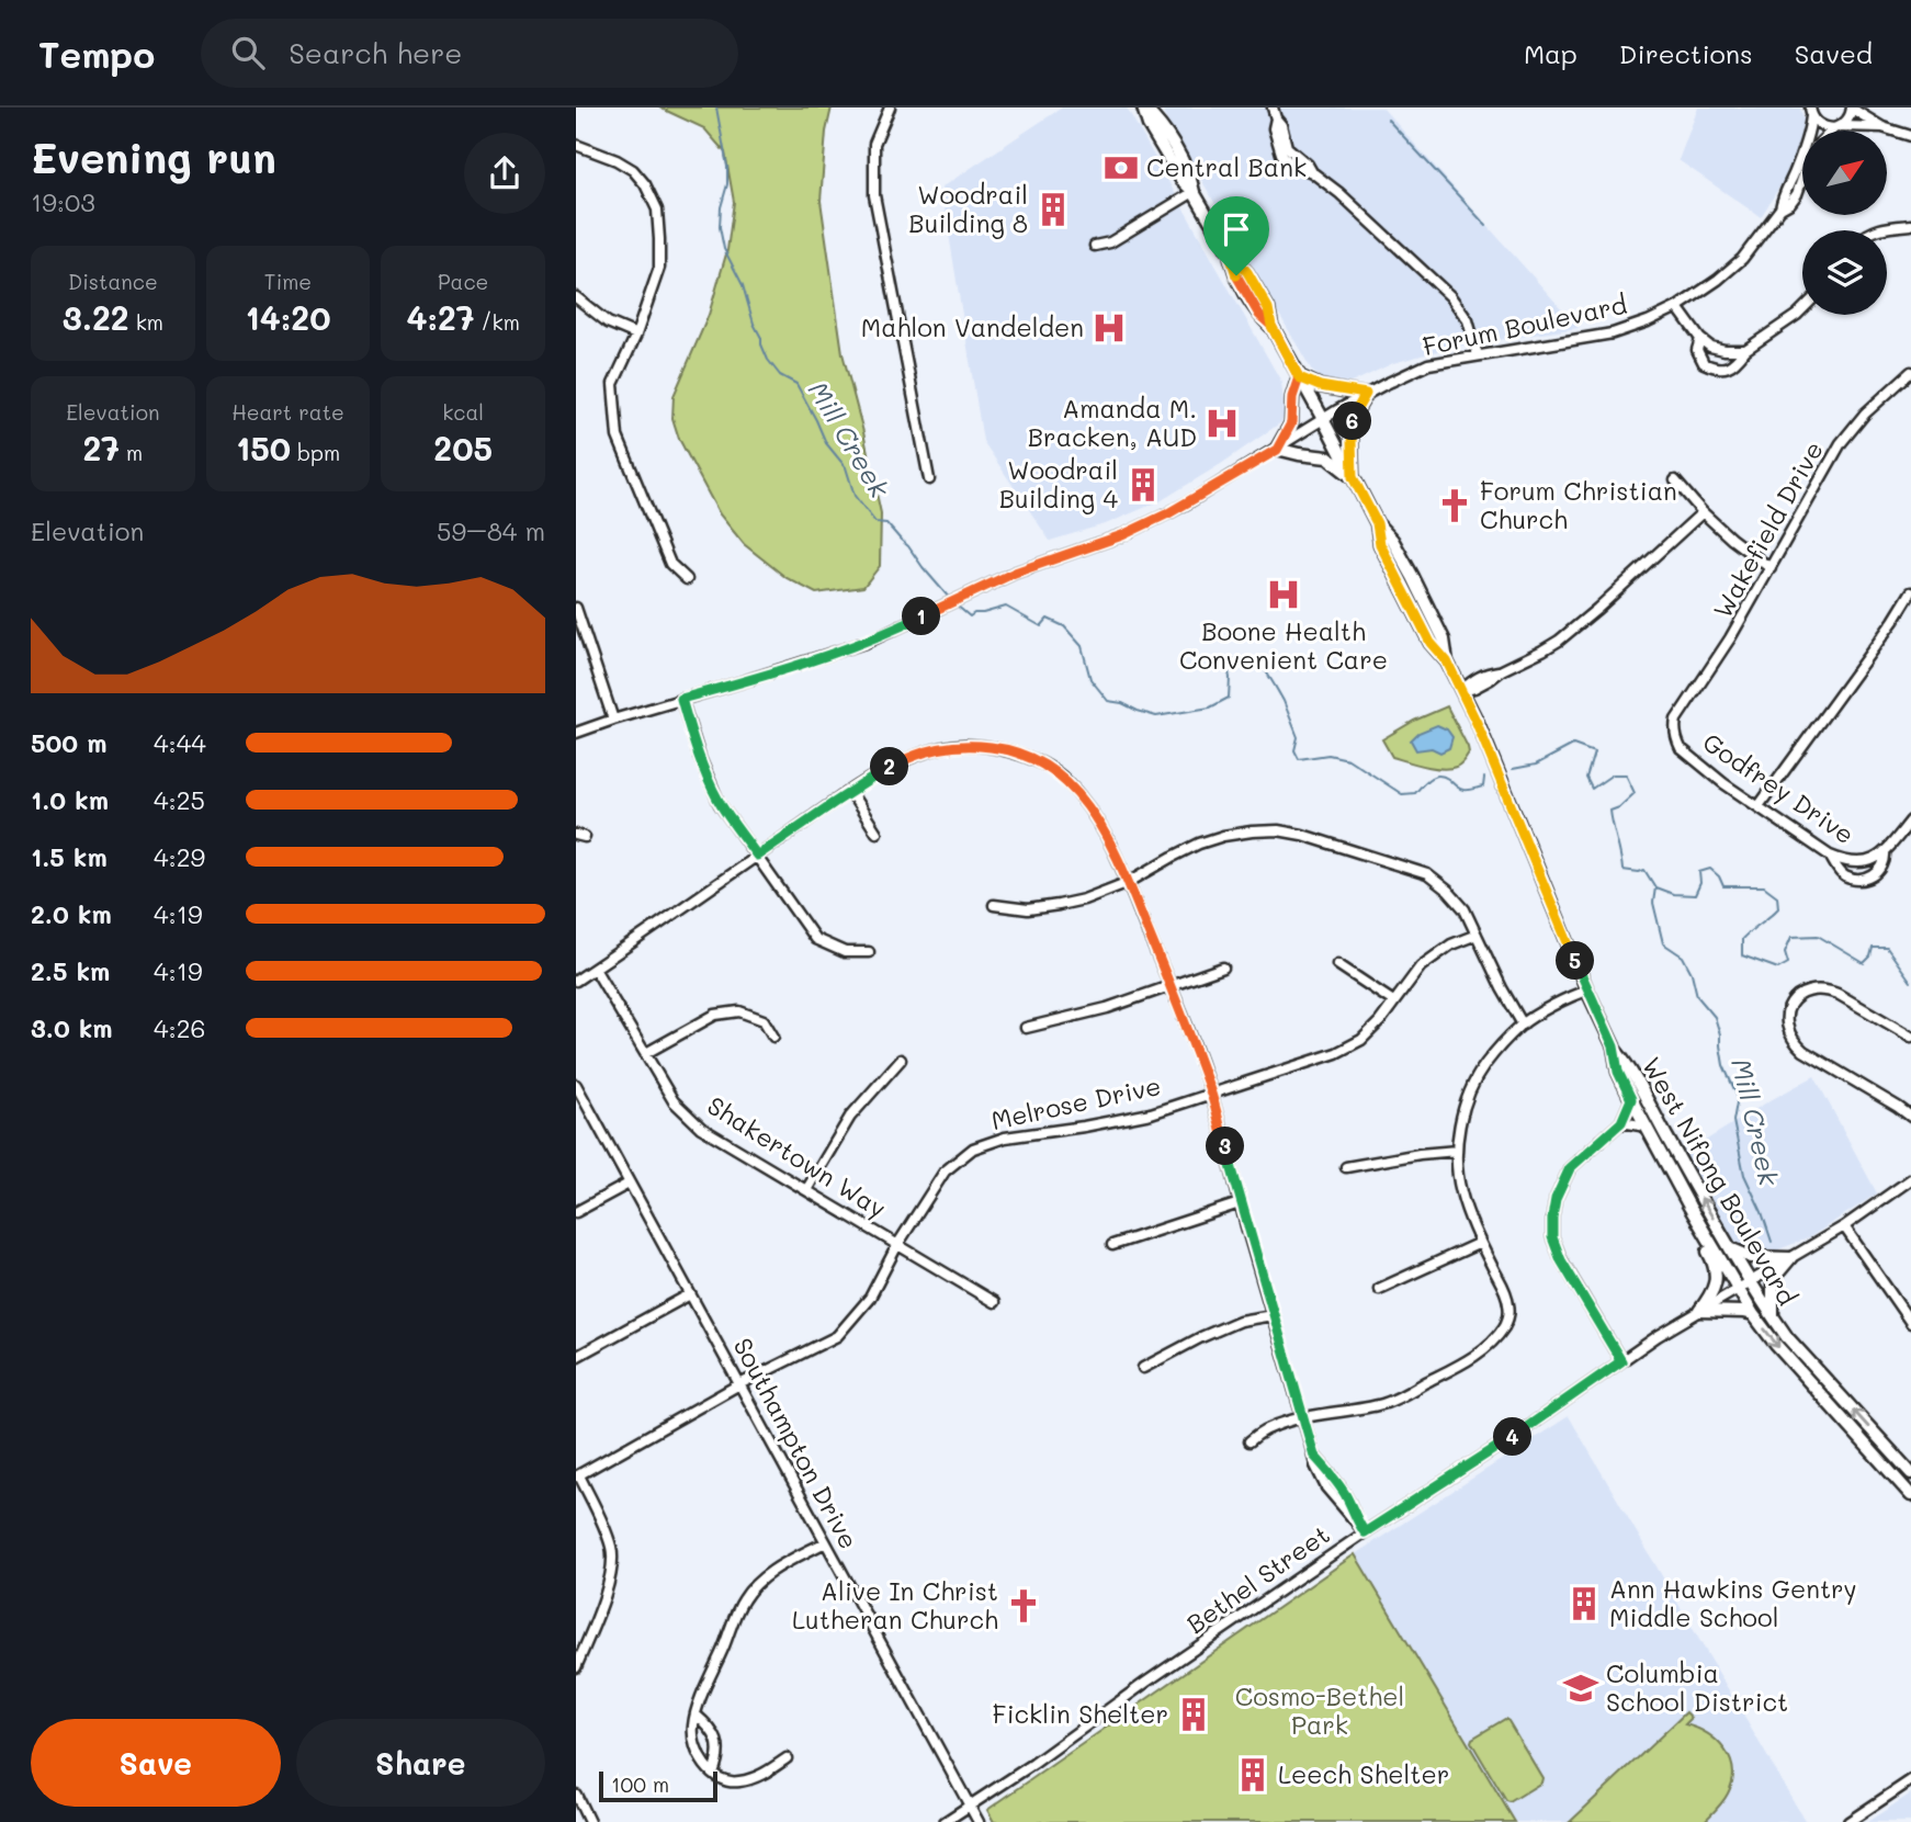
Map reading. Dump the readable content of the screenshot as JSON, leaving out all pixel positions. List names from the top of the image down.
{
  "streets": {
    "main road": ["West Nifong Boulevard"],
    "street": [
      "Forum Boulevard",
      "Wakefield Drive",
      "Godfrey Drive",
      "Melrose Drive",
      "Shakertown Way",
      "Southampton Drive",
      "Bethel Street"
    ]
  },
  "crossings": [
    ["Forum Boulevard", "West Nifong Boulevard"],
    ["Wakefield Drive", "Godfrey Drive"],
    ["Melrose Drive", "Shakertown Way"],
    ["Melrose Drive", "Southampton Drive"],
    ["West Nifong Boulevard", "Bethel Street"],
    ["Southampton Drive", "Bethel Street"]
  ],
  "water": ["Mill Creek"],
  "parks": ["Cosmo-Bethel Park"],
  "places": {
    "bank": ["Central Bank"],
    "building": [
      "Woodrail Building 8",
      "Woodrail Building 4",
      "Ann Hawkins Gentry Middle School",
      "Ficklin Shelter",
      "Leech Shelter"
    ],
    "hospital": ["Mahlon Vandelden", "Amanda M. Bracken, AUD", "Boone Health Convenient Care"],
    "church": ["Forum Christian Church", "Alive In Christ Lutheran Church"],
    "school or university": ["Columbia School District"]
  },
  "scale_bar": "100 m",
  "north": "top right",
  "page": {
    "header": "Tempo",
    "search": "Search here",
    "nav": ["Map", "Directions", "Saved"],
    "heading": ["Evening run", "19:03"],
    "stats": [
      ["Distance", "3.22 km"],
      ["Time", "14:20"],
      ["Pace", "4:27 /km"],
      ["Elevation", "27 m"],
      ["Heart rate", "150 bpm"],
      ["kcal", "205"]
    ],
    "pins": [
      "6",
      "1",
      "2",
      "5",
      "3",
      "4"
    ],
    "chart": ["Elevation", "59–84 m"],
    "list": [
      {
        "name": "500 m",
        "note": "4:44"
      },
      {
        "name": "1.0 km",
        "note": "4:25"
      },
      {
        "name": "1.5 km",
        "note": "4:29"
      },
      {
        "name": "2.0 km",
        "note": "4:19"
      },
      {
        "name": "2.5 km",
        "note": "4:19"
      },
      {
        "name": "3.0 km",
        "note": "4:26"
      }
    ],
    "buttons": ["Save", "Share"],
    "scale": "100 m"
  }
}
